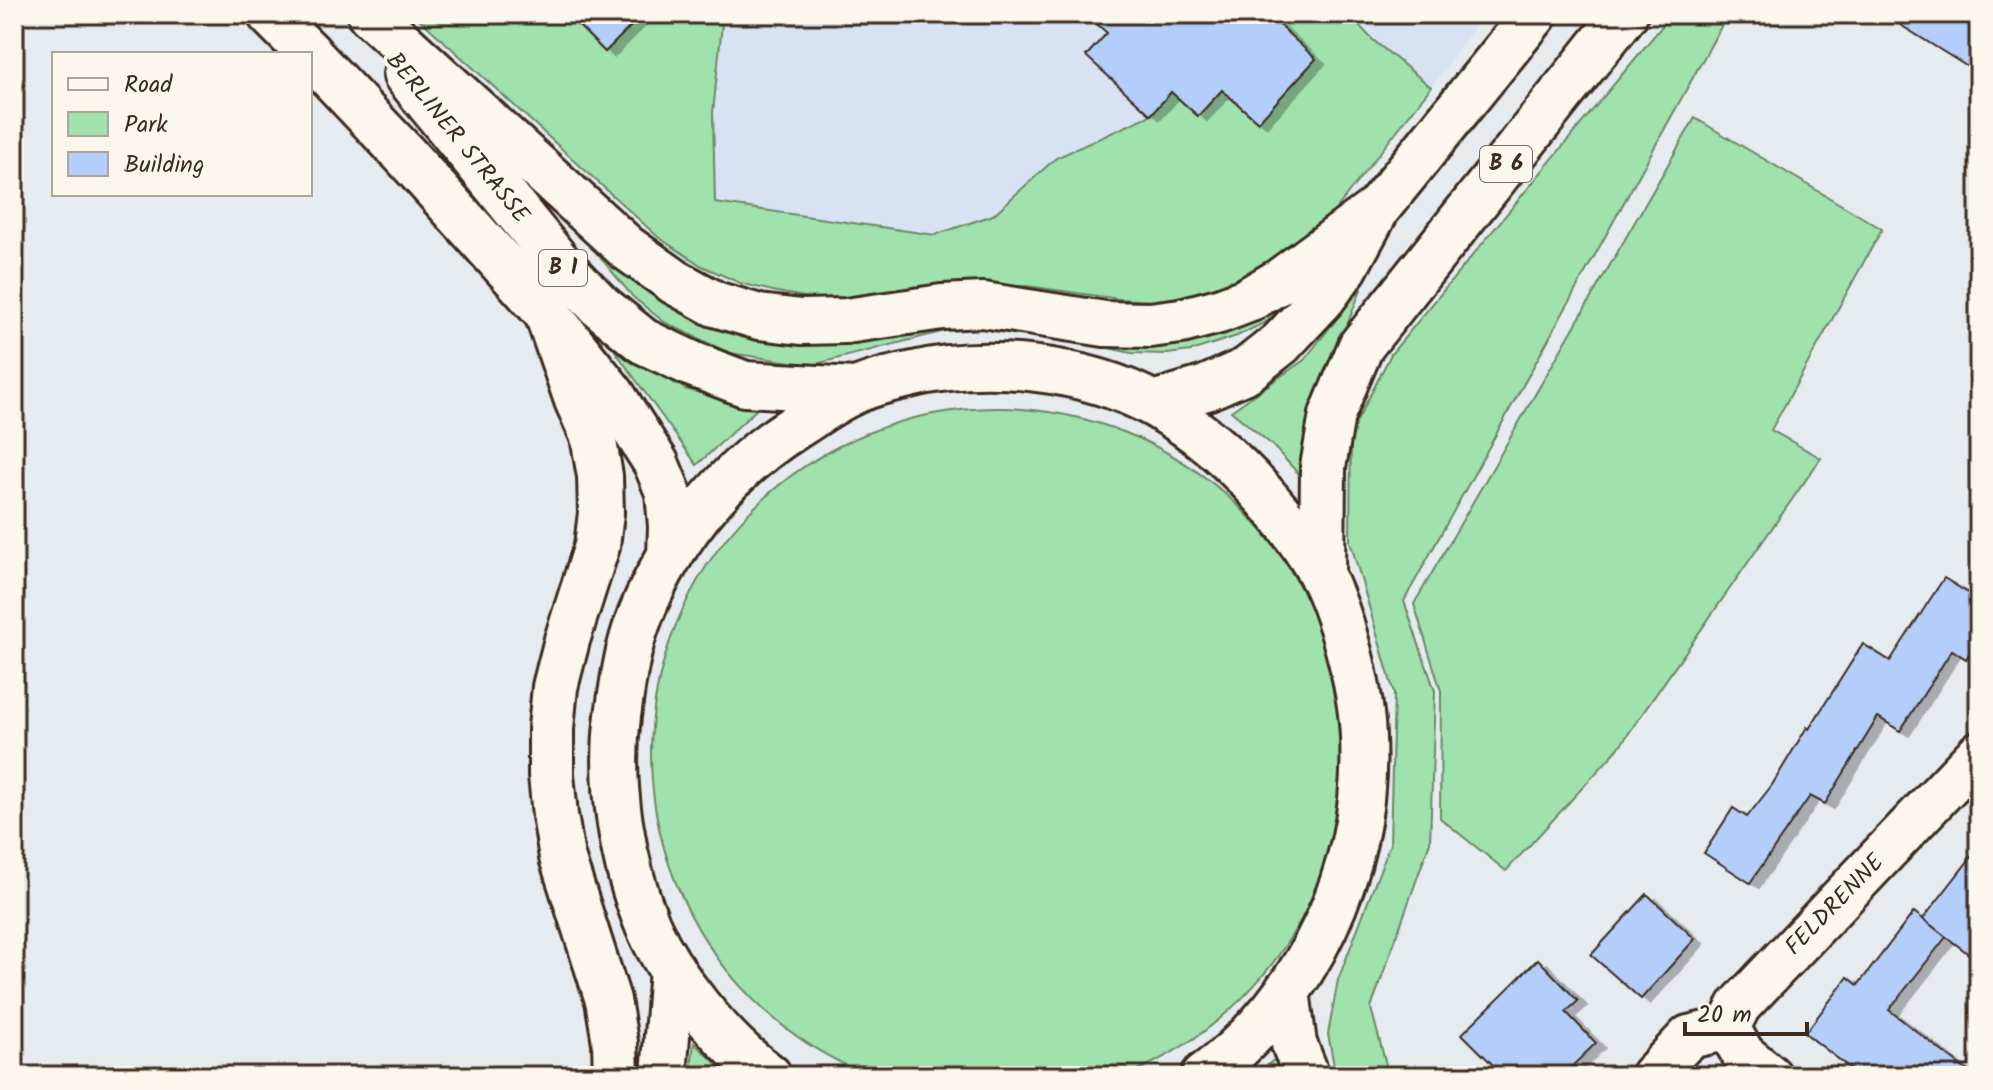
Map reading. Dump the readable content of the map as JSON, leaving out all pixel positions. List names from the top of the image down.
{
  "streets": {
    "main road": ["BERLINER STRASSE", "B 6", "B 1"],
    "street": ["FELDRENNE"]
  },
  "legend": ["Road", "Park", "Building"],
  "scale_bar": "20 m"
}
